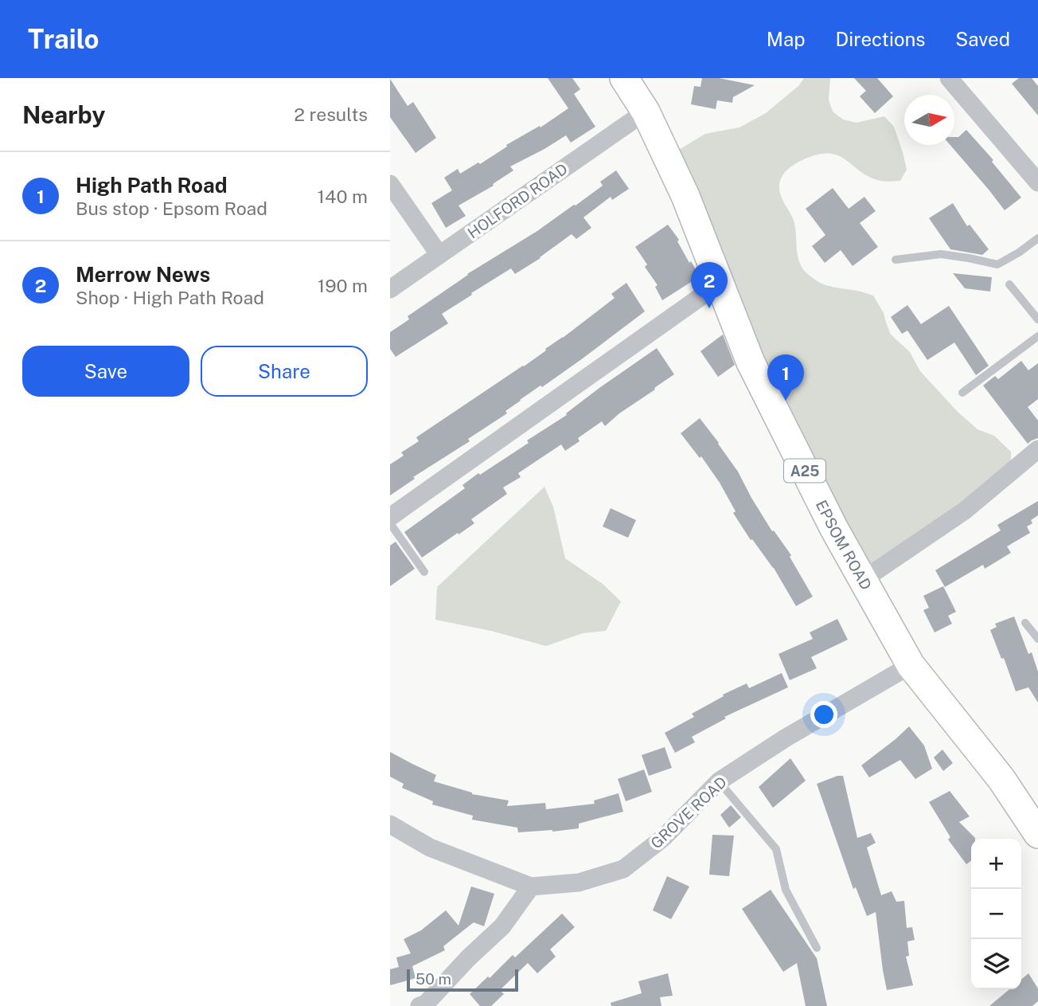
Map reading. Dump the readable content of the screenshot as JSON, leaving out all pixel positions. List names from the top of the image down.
{
  "streets": {
    "main road": ["A25", "EPSOM ROAD"],
    "street": ["HOLFORD ROAD", "GROVE ROAD"]
  },
  "crossings": [
    ["HOLFORD ROAD", "EPSOM ROAD"],
    ["EPSOM ROAD", "GROVE ROAD"]
  ],
  "scale_bar": "50 m",
  "north": "right",
  "page": {
    "header": "Trailo",
    "nav": ["Map", "Directions", "Saved"],
    "heading": ["Nearby", "2 results"],
    "list": [
      {
        "mark": "1",
        "name": "High Path Road",
        "note": "Bus stop · Epsom Road",
        "value": "140 m"
      },
      {
        "mark": "2",
        "name": "Merrow News",
        "note": "Shop · High Path Road",
        "value": "190 m"
      }
    ],
    "pins": ["2", "1"],
    "buttons": ["Save", "Share"],
    "map_buttons": ["+", "−"],
    "scale": "50 m"
  }
}
